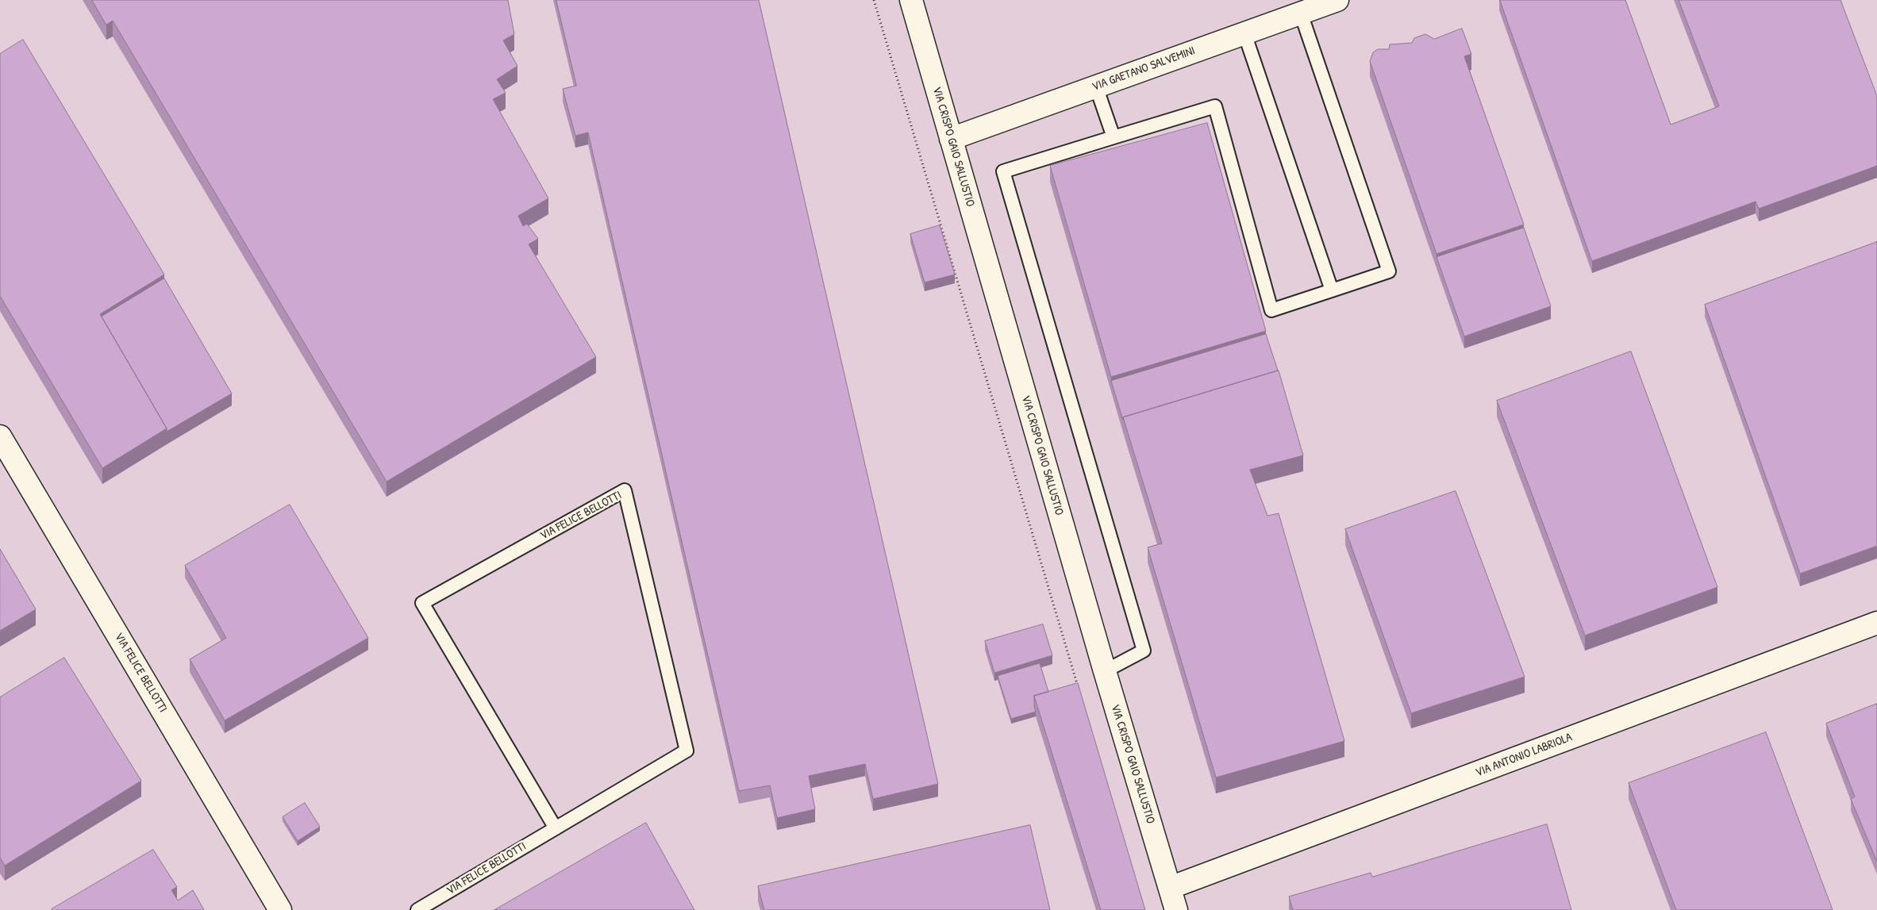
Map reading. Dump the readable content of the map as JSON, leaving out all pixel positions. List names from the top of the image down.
{
  "streets": {
    "street": [
      "VIA GAETANO SALVEMINI",
      "VIA CRISPO GAIO SALLUSTIO",
      "VIA FELICE BELLOTTI",
      "VIA ANTONIO LABRIOLA"
    ]
  },
  "crossings": [
    ["VIA GAETANO SALVEMINI", "VIA CRISPO GAIO SALLUSTIO"],
    ["VIA CRISPO GAIO SALLUSTIO", "VIA ANTONIO LABRIOLA"]
  ]
}
